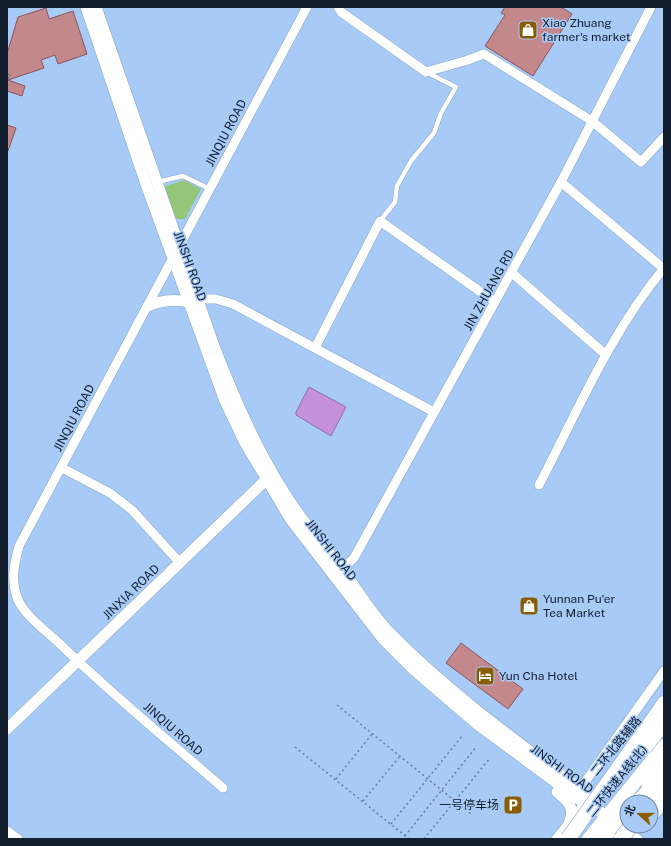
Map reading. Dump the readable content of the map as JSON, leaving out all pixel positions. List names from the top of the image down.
{
  "streets": {
    "highway": ["二环快速A线(北)"],
    "street": [
      "JINQIU ROAD",
      "JINSHI ROAD",
      "JIN ZHUANG RD",
      "JINXIA ROAD",
      "二环北路辅路"
    ]
  },
  "crossings": [
    ["JINQIU ROAD", "JINSHI ROAD"],
    ["JINQIU ROAD", "JINXIA ROAD"],
    ["JINSHI ROAD", "JIN ZHUANG RD"],
    ["JINSHI ROAD", "JINXIA ROAD"],
    ["JINSHI ROAD", "二环北路辅路"]
  ],
  "places": {
    "shop": ["Xiao Zhuang farmer's market", "Yunnan Pu'er Tea Market"],
    "hotel": ["Yun Cha Hotel"],
    "parking": ["一号停车场"]
  },
  "north": "left"
}
